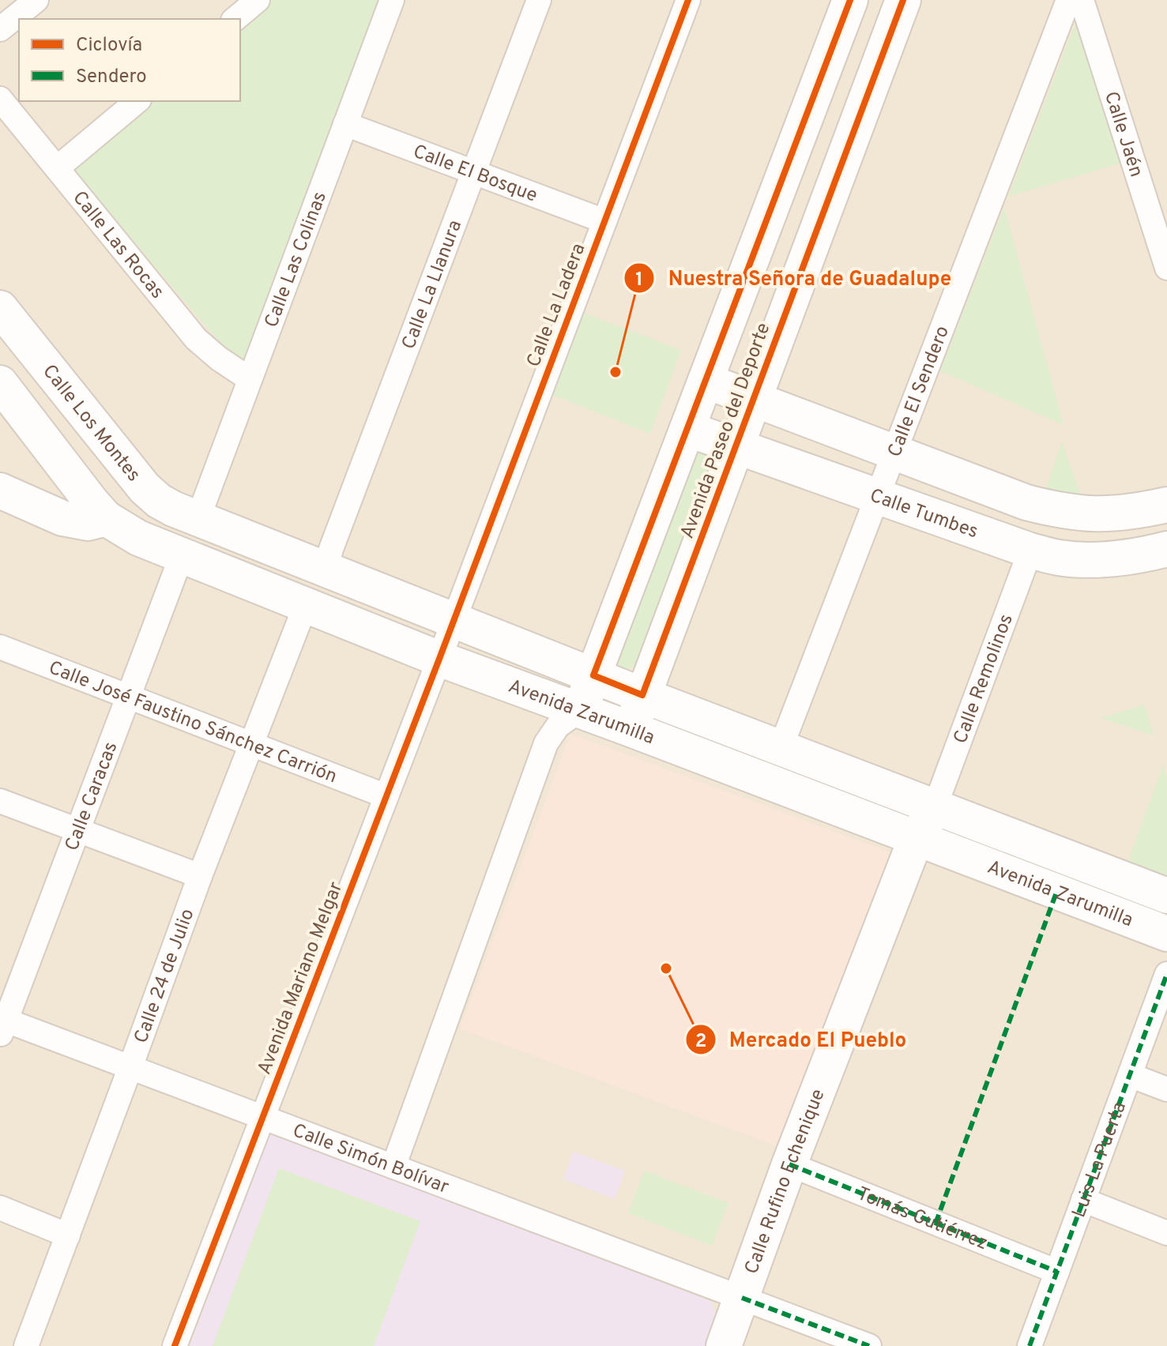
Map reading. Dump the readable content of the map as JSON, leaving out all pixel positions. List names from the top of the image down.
{
  "streets": {
    "main road": [
      "Calle Los Montes",
      "Avenida Paseo del Deporte",
      "Calle Tumbes",
      "Avenida Zarumilla",
      "Calle Rufino Echenique"
    ],
    "street": [
      "Calle Jaén",
      "Calle El Bosque",
      "Calle Las Rocas",
      "Calle Las Colinas",
      "Calle La Llanura",
      "Calle La Ladera",
      "Calle El Sendero",
      "Calle Remolinos",
      "Calle José Faustino Sánchez Carrión",
      "Calle Caracas",
      "Calle 24 de Julio",
      "Avenida Mariano Melgar",
      "Calle Simón Bolívar",
      "Luis La Puerta",
      "Tomás Gutiérrez"
    ]
  },
  "crossings": [
    ["Calle El Bosque", "Calle Las Colinas"],
    ["Calle El Bosque", "Calle La Llanura"],
    ["Calle El Bosque", "Calle La Ladera"],
    ["Calle Las Rocas", "Calle Las Colinas"],
    ["Calle Las Colinas", "Calle Los Montes"],
    ["Calle Las Colinas", "Avenida Zarumilla"],
    ["Calle La Llanura", "Avenida Zarumilla"],
    ["Calle La Ladera", "Avenida Zarumilla"],
    ["Calle La Ladera", "Avenida Mariano Melgar"],
    ["Calle El Sendero", "Calle Tumbes"],
    ["Calle El Sendero", "Avenida Zarumilla"],
    ["Calle Los Montes", "Avenida Zarumilla"],
    ["Avenida Paseo del Deporte", "Calle Tumbes"],
    ["Avenida Paseo del Deporte", "Avenida Zarumilla"],
    ["Calle Tumbes", "Calle Remolinos"],
    ["Calle Remolinos", "Avenida Zarumilla"],
    ["Calle Remolinos", "Calle Rufino Echenique"],
    ["Avenida Zarumilla", "Calle Caracas"],
    ["Avenida Zarumilla", "Calle 24 de Julio"],
    ["Avenida Zarumilla", "Avenida Mariano Melgar"],
    ["Avenida Zarumilla", "Calle Rufino Echenique"],
    ["Calle José Faustino Sánchez Carrión", "Calle Caracas"],
    ["Calle José Faustino Sánchez Carrión", "Calle 24 de Julio"],
    ["Calle José Faustino Sánchez Carrión", "Avenida Mariano Melgar"],
    ["Calle Caracas", "Calle Simón Bolívar"],
    ["Calle 24 de Julio", "Calle Simón Bolívar"],
    ["Avenida Mariano Melgar", "Calle Simón Bolívar"],
    ["Calle Simón Bolívar", "Calle Rufino Echenique"],
    ["Luis La Puerta", "Tomás Gutiérrez"],
    ["Calle Rufino Echenique", "Tomás Gutiérrez"]
  ],
  "places": ["Nuestra Señora de Guadalupe", "Mercado El Pueblo"],
  "legend": ["Ciclovía", "Sendero"]
}
